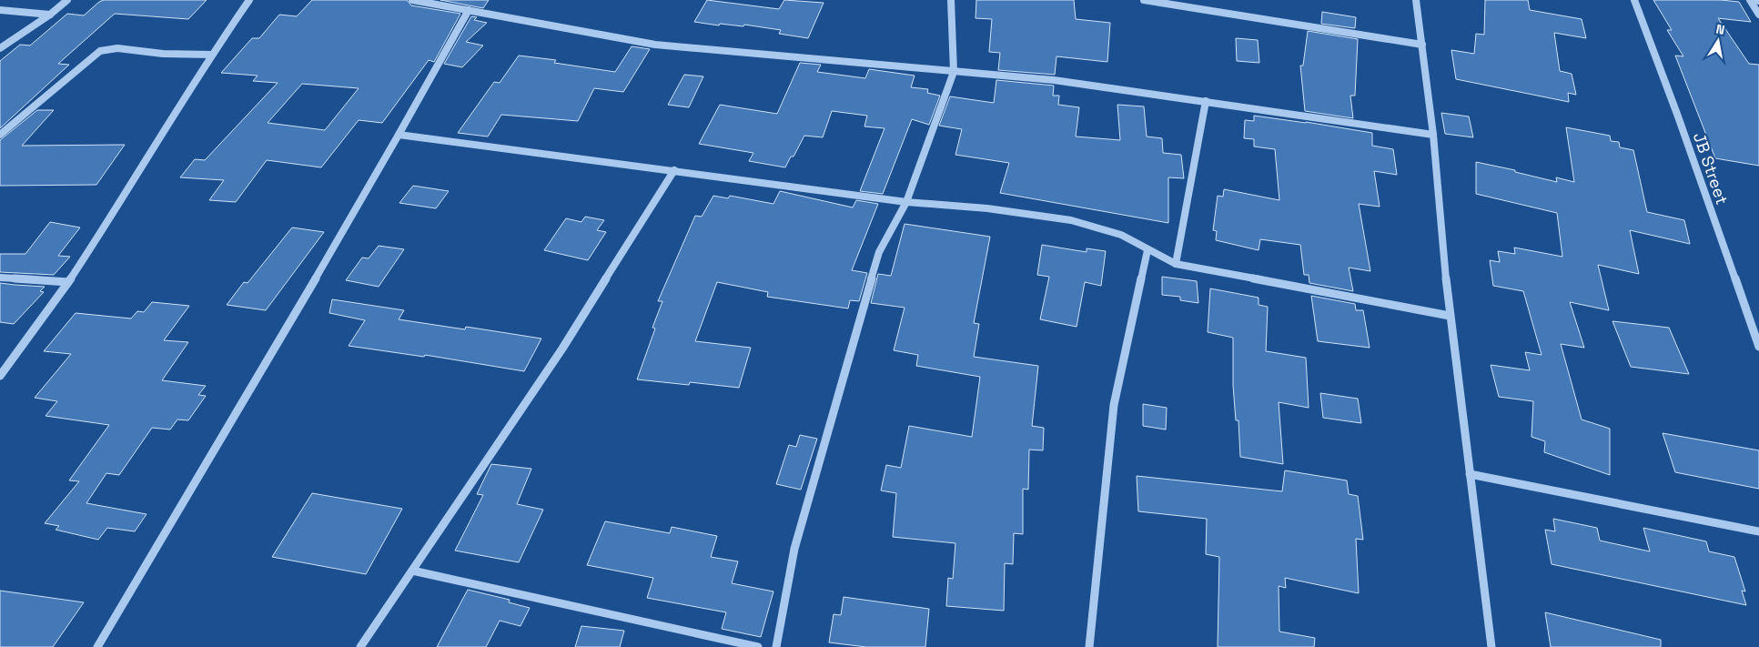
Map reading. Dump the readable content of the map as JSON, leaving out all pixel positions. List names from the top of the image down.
{
  "streets": {
    "street": ["JB Street"]
  },
  "north": "top"
}
